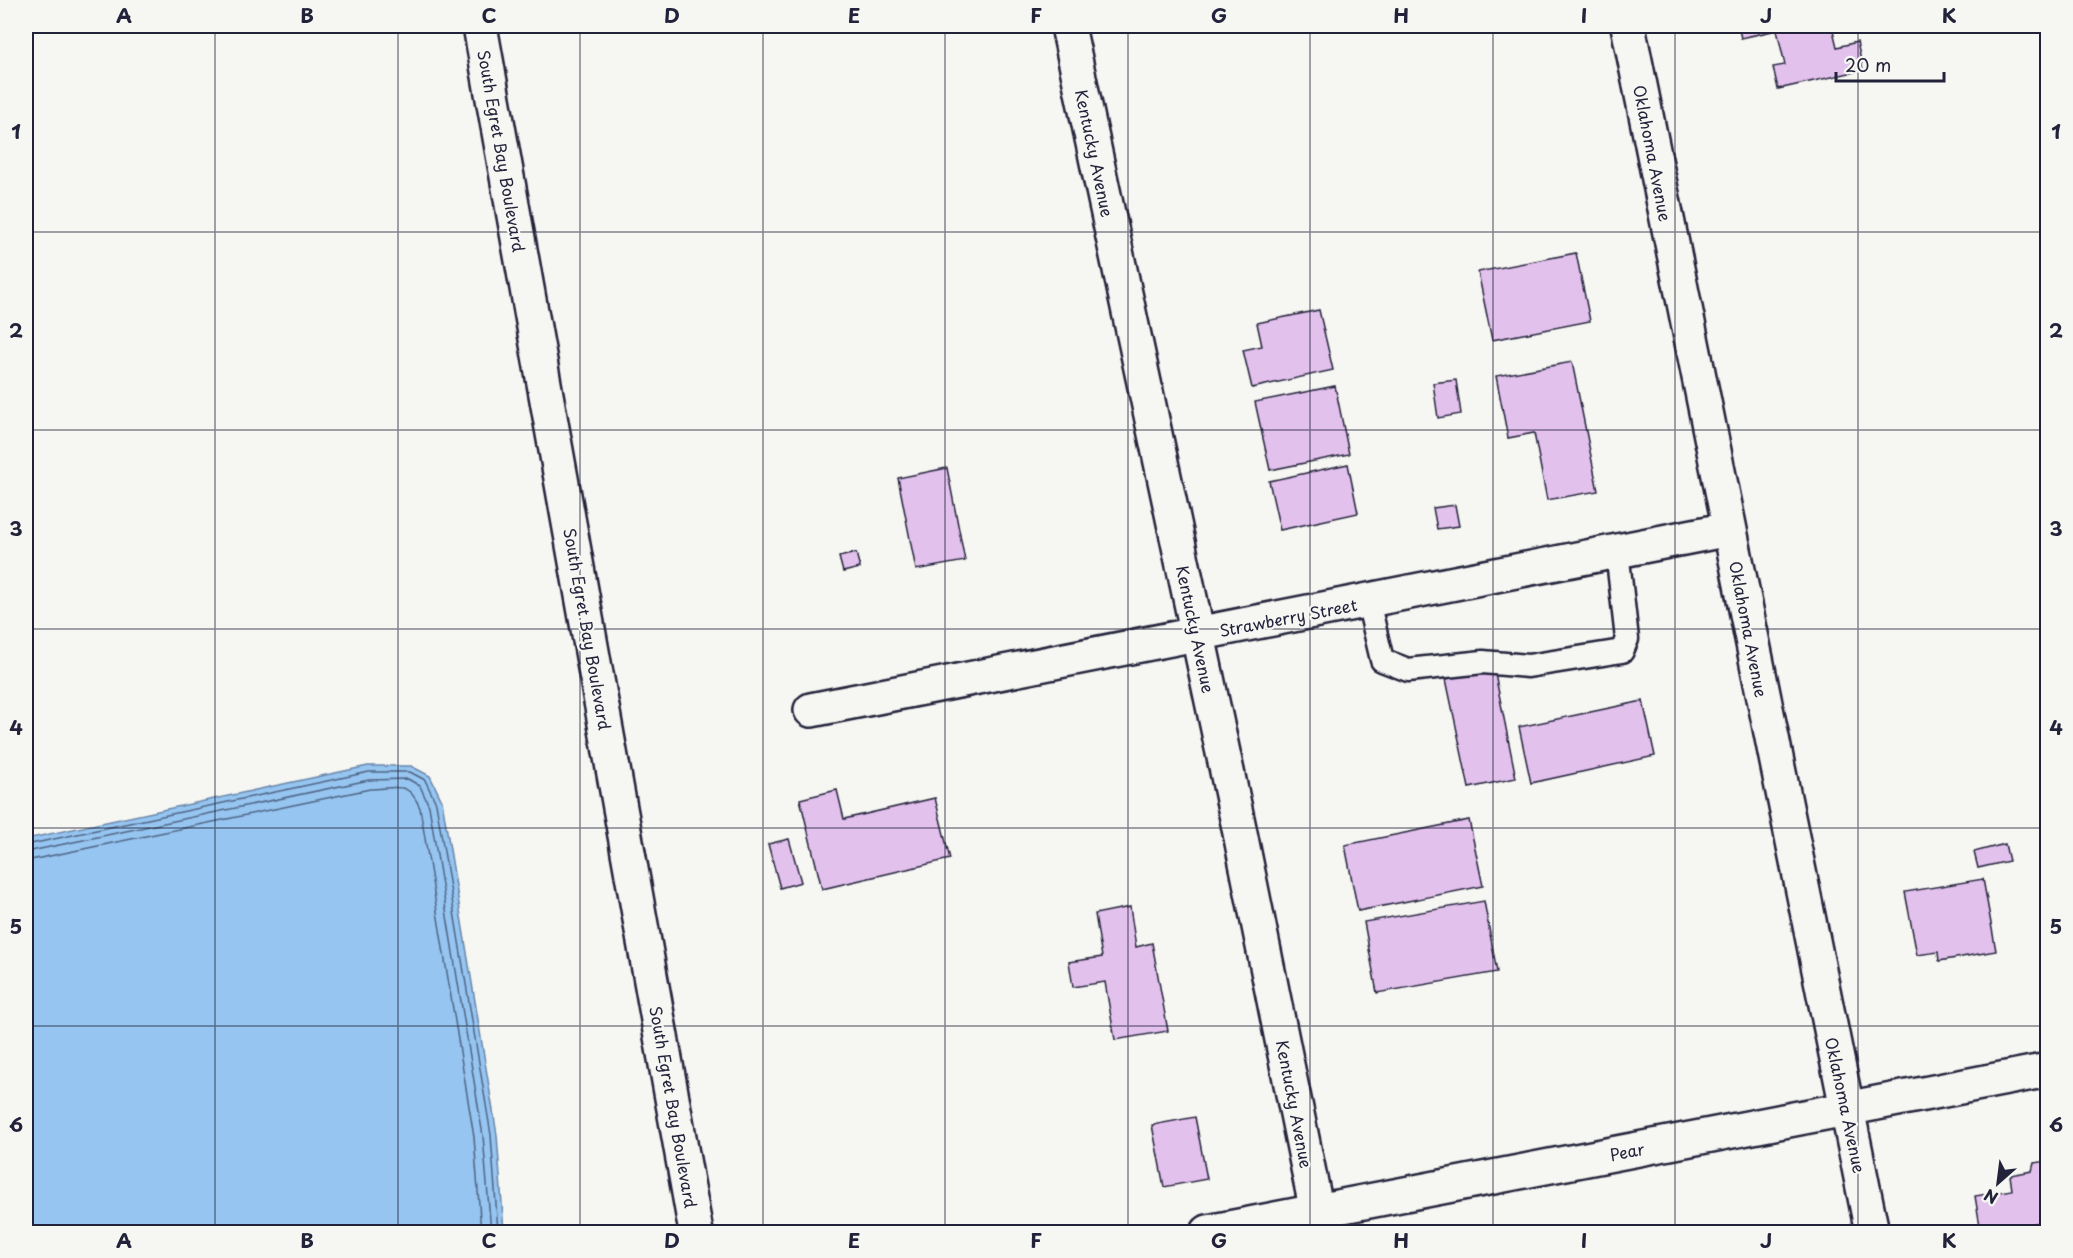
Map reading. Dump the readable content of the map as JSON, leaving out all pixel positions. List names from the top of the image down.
{
  "streets": {
    "street": [
      "South Egret Bay Boulevard",
      "Kentucky Avenue",
      "Oklahoma Avenue",
      "Strawberry Street",
      "Pear"
    ]
  },
  "crossings": [
    ["Kentucky Avenue", "Strawberry Street"],
    ["Kentucky Avenue", "Pear"],
    ["Oklahoma Avenue", "Strawberry Street"],
    ["Oklahoma Avenue", "Pear"]
  ],
  "scale_bar": "20 m",
  "north": "bottom left",
  "grid": {
    "columns": [
      "A",
      "B",
      "C",
      "D",
      "E",
      "F",
      "G",
      "H",
      "I",
      "J",
      "K"
    ],
    "rows": [
      "1",
      "2",
      "3",
      "4",
      "5",
      "6"
    ]
  }
}
